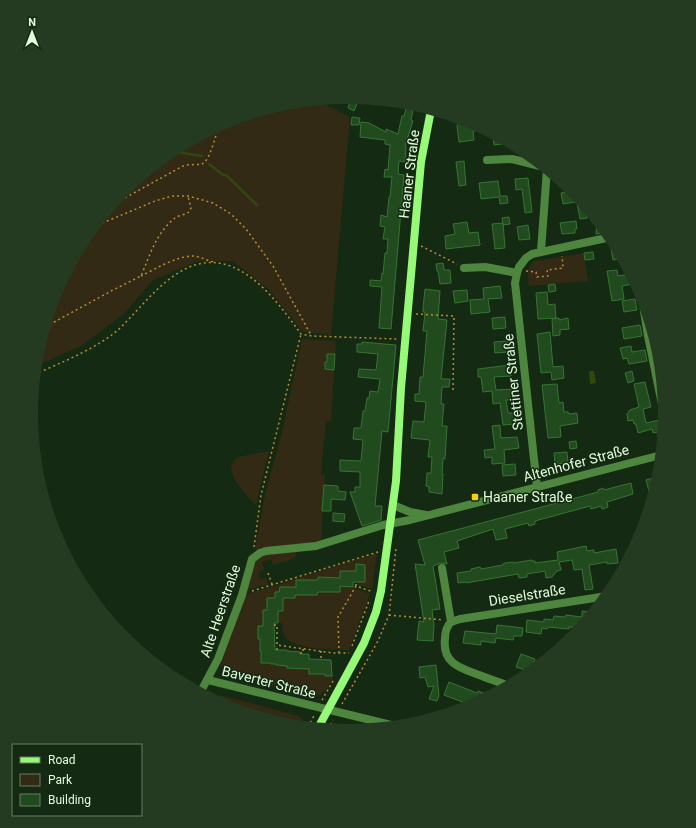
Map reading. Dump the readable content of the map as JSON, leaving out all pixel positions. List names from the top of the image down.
{
  "streets": {
    "main road": ["Haaner Straße", "Baverter Straße"],
    "street": [
      "Stettiner Straße",
      "Altenhofer Straße",
      "Dieselstraße",
      "Alte Heerstraße"
    ]
  },
  "crossings": [
    ["Haaner Straße", "Altenhofer Straße"],
    ["Haaner Straße", "Alte Heerstraße"],
    ["Haaner Straße", "Baverter Straße"],
    ["Stettiner Straße", "Altenhofer Straße"],
    ["Altenhofer Straße", "Alte Heerstraße"],
    ["Alte Heerstraße", "Baverter Straße"]
  ],
  "places": {
    "transit": ["Haaner Straße"]
  },
  "legend": ["Road", "Park", "Building"],
  "north": "top"
}
